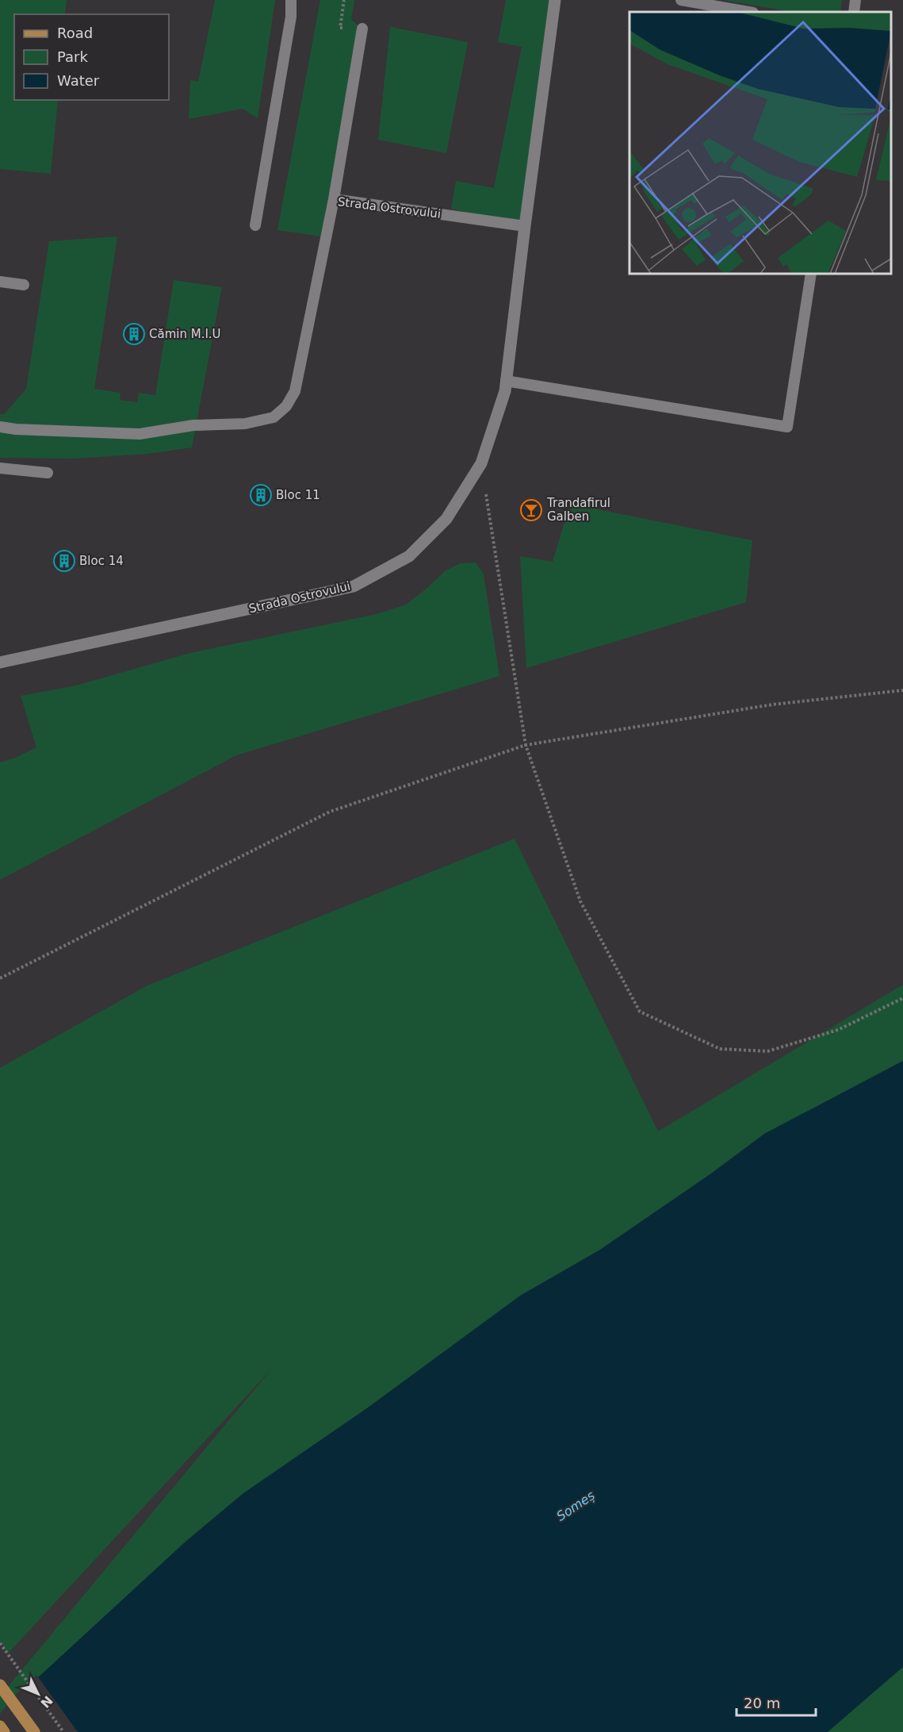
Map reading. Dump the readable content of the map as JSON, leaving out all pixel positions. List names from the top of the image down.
{
  "streets": {
    "street": ["Strada Ostrovului"]
  },
  "water": ["Someș"],
  "places": {
    "building": ["Cămin M.I.U", "Bloc 11", "Bloc 14"],
    "bar": ["Trandafirul Galben"]
  },
  "legend": ["Road", "Park", "Water"],
  "scale_bar": "20 m",
  "north": "bottom right"
}
